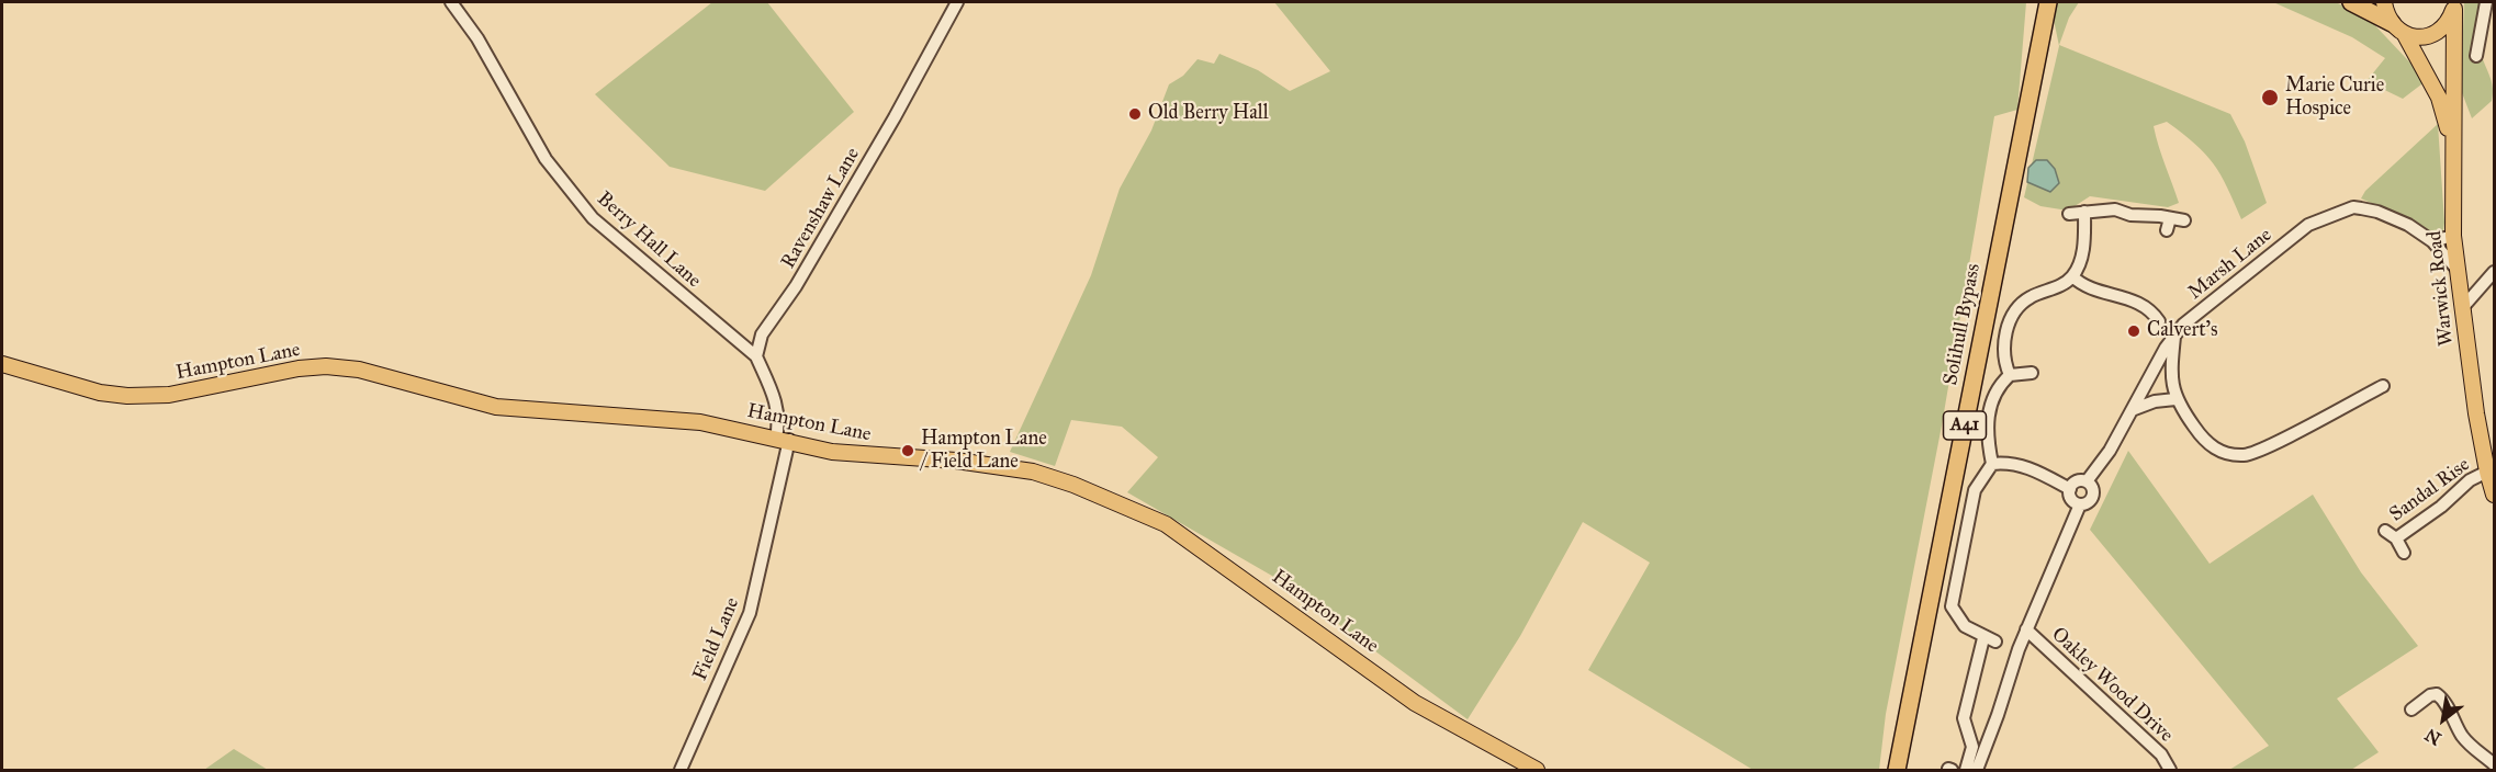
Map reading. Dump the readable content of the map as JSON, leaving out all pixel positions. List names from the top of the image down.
{
  "streets": {
    "highway": ["Solihull Bypass", "A41"],
    "main road": ["Warwick Road", "Hampton Lane"],
    "street": [
      "Ravenshaw Lane",
      "Berry Hall Lane",
      "Marsh Lane",
      "Sandal Rise",
      "Field Lane",
      "Oakley Wood Drive"
    ]
  },
  "crossings": [
    ["Ravenshaw Lane", "Berry Hall Lane"],
    ["Marsh Lane", "Warwick Road"],
    ["Warwick Road", "Sandal Rise"],
    ["Hampton Lane", "Field Lane"]
  ],
  "places": [
    "Marie Curie Hospice",
    "Old Berry Hall",
    "Calvert's",
    "Hampton Lane / Field Lane"
  ],
  "north": "bottom left"
}
